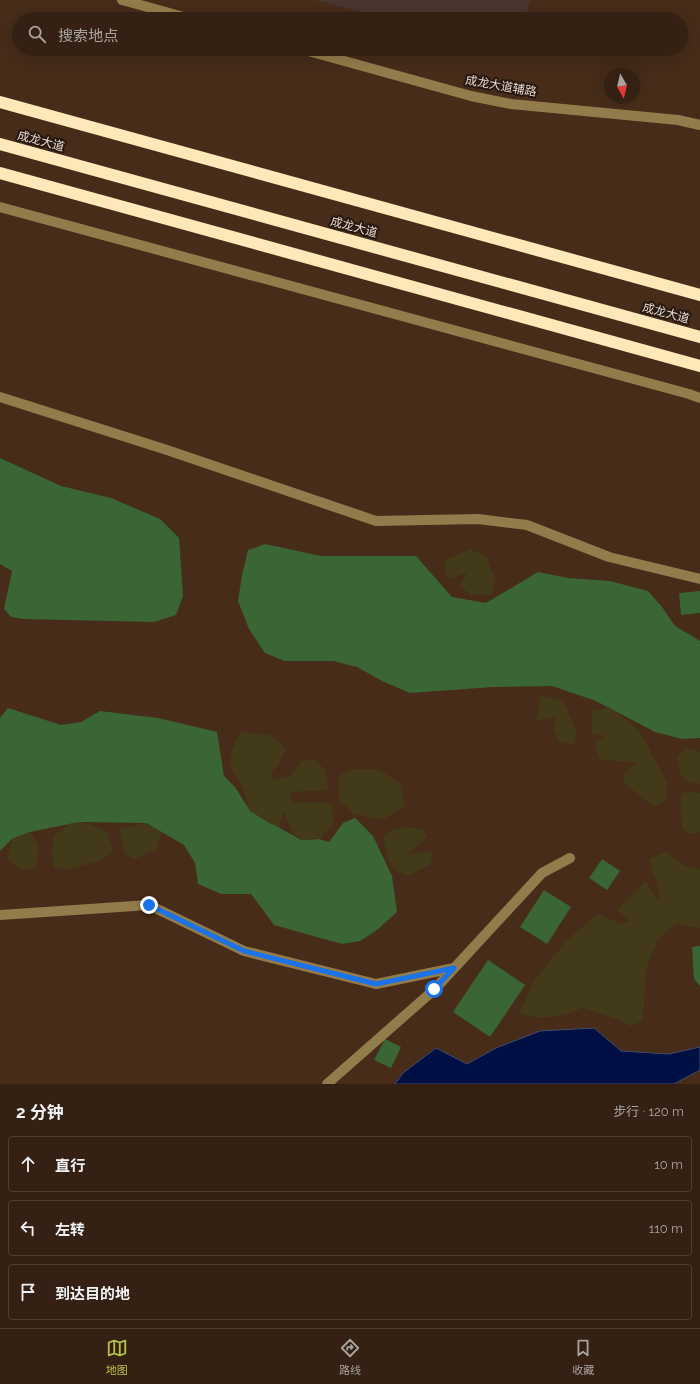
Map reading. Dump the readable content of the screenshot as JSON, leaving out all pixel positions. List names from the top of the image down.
{
  "streets": {
    "highway": ["成龙大道"],
    "street": ["成龙大道辅路"]
  },
  "north": "bottom",
  "page": {
    "search": "搜索地点",
    "heading": ["2 分钟", "步行 · 120 m"],
    "list": [
      ["直行", "10 m"],
      ["左转", "110 m"],
      "到达目的地"
    ],
    "nav": ["地图", "路线", "收藏"]
  }
}
